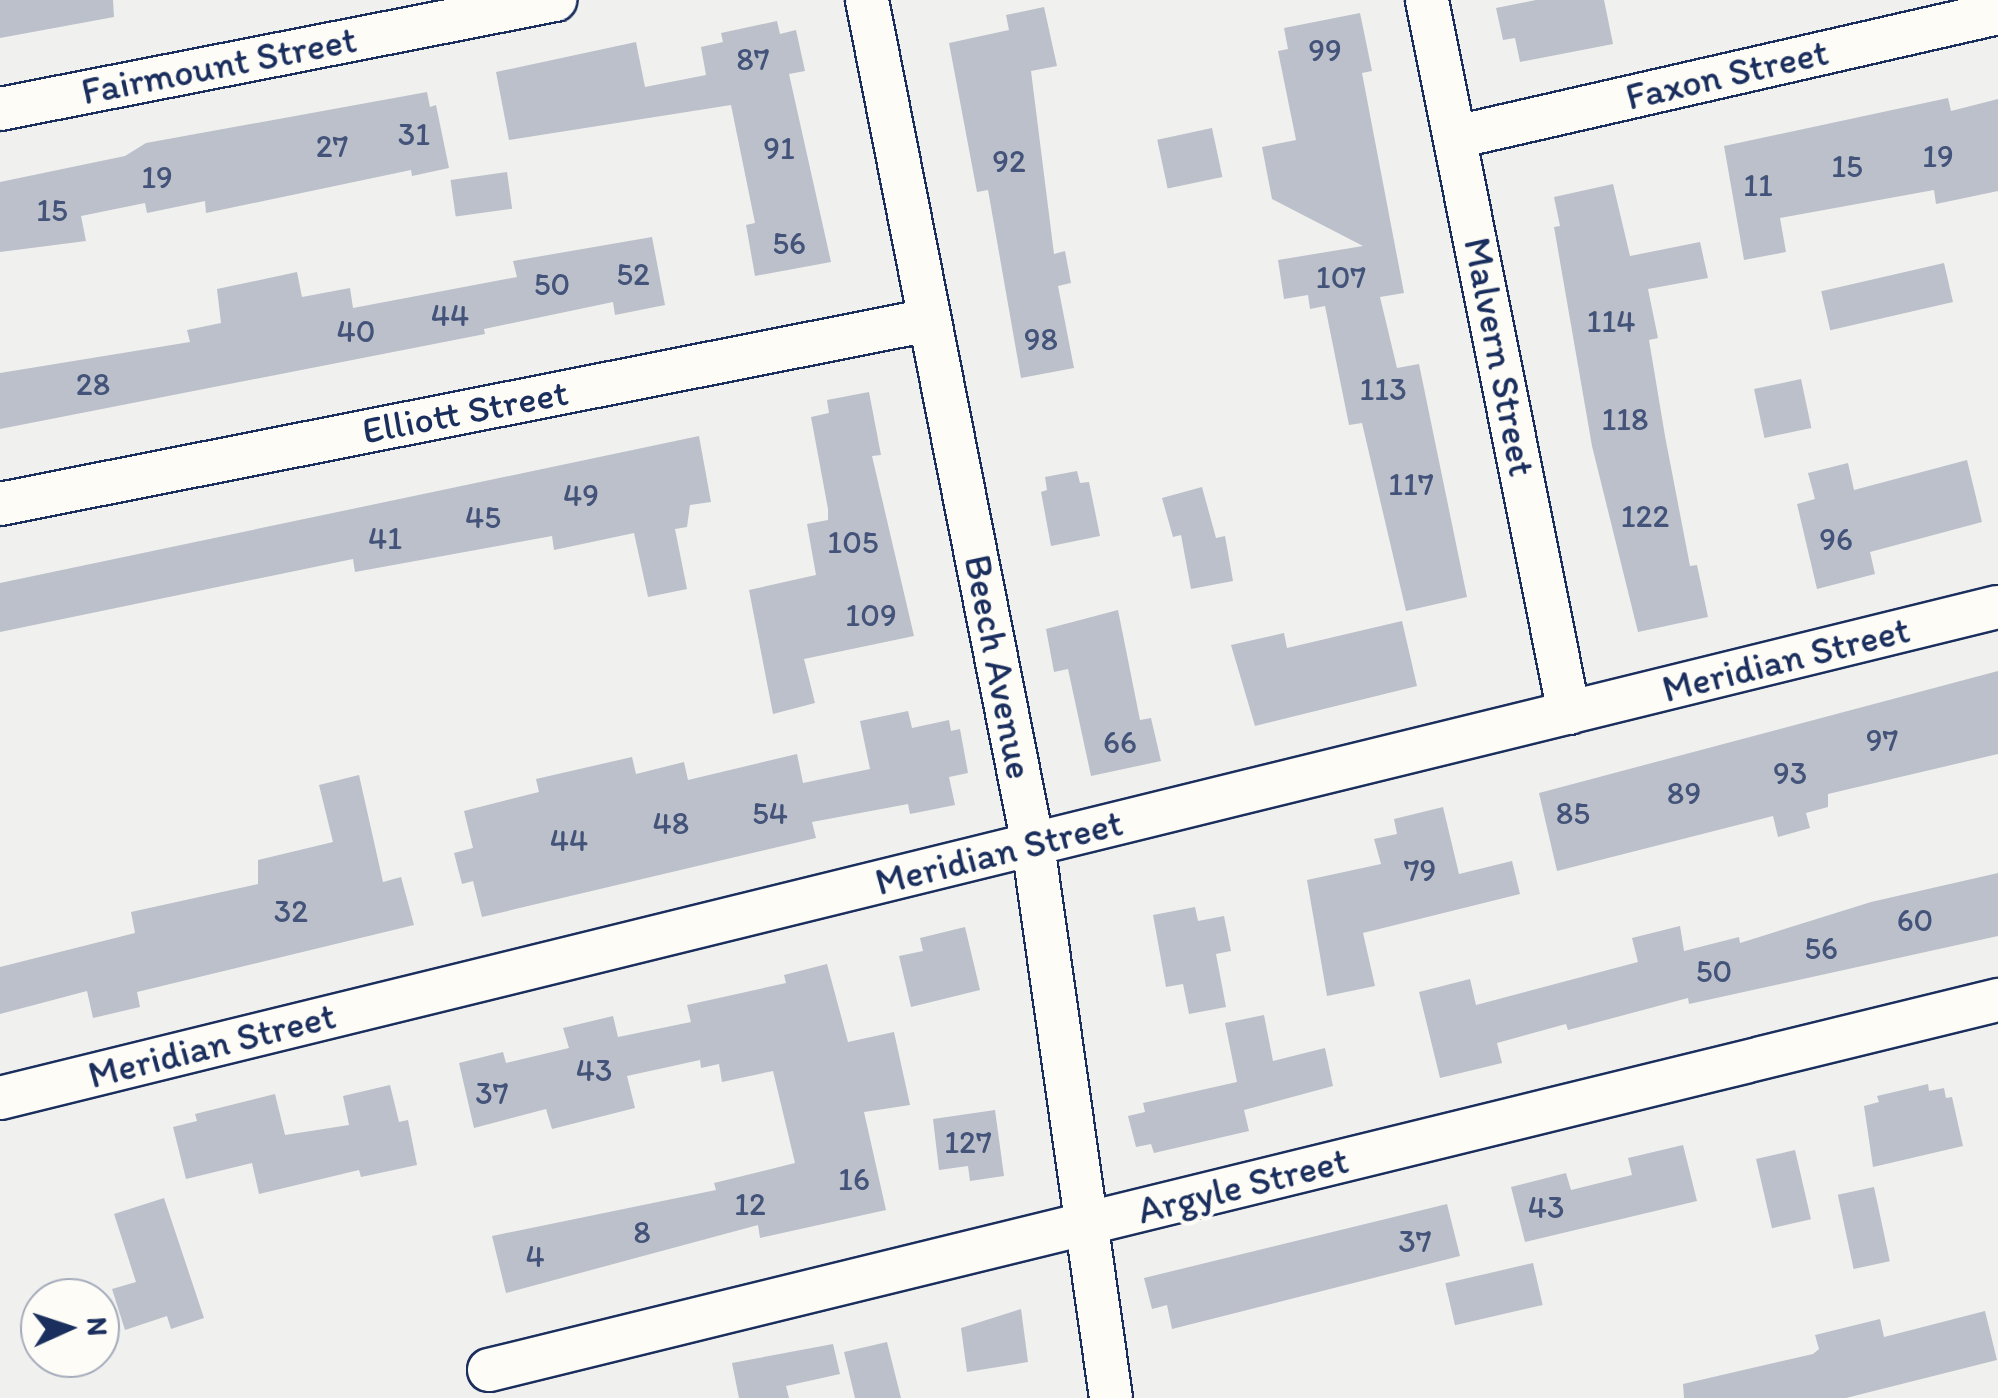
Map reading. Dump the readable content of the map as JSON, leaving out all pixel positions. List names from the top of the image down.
{
  "streets": {
    "street": [
      "Fairmount Street",
      "Faxon Street",
      "Malvern Street",
      "Elliott Street",
      "Meridian Street",
      "Beech Avenue",
      "Argyle Street"
    ]
  },
  "crossings": [
    ["Faxon Street", "Malvern Street"],
    ["Malvern Street", "Meridian Street"],
    ["Elliott Street", "Beech Avenue"],
    ["Meridian Street", "Beech Avenue"],
    ["Beech Avenue", "Argyle Street"]
  ],
  "house_numbers": [
    "99",
    "87",
    "31",
    "27",
    "91",
    "19",
    "92",
    "15",
    "19",
    "11",
    "15",
    "56",
    "52",
    "107",
    "50",
    "44",
    "114",
    "40",
    "98",
    "28",
    "113",
    "118",
    "117",
    "49",
    "122",
    "45",
    "41",
    "96",
    "105",
    "109",
    "97",
    "66",
    "93",
    "89",
    "54",
    "85",
    "48",
    "44",
    "79",
    "32",
    "60",
    "56",
    "50",
    "43",
    "37",
    "127",
    "16",
    "12",
    "43",
    "8",
    "37",
    "4"
  ],
  "north": "right"
}
